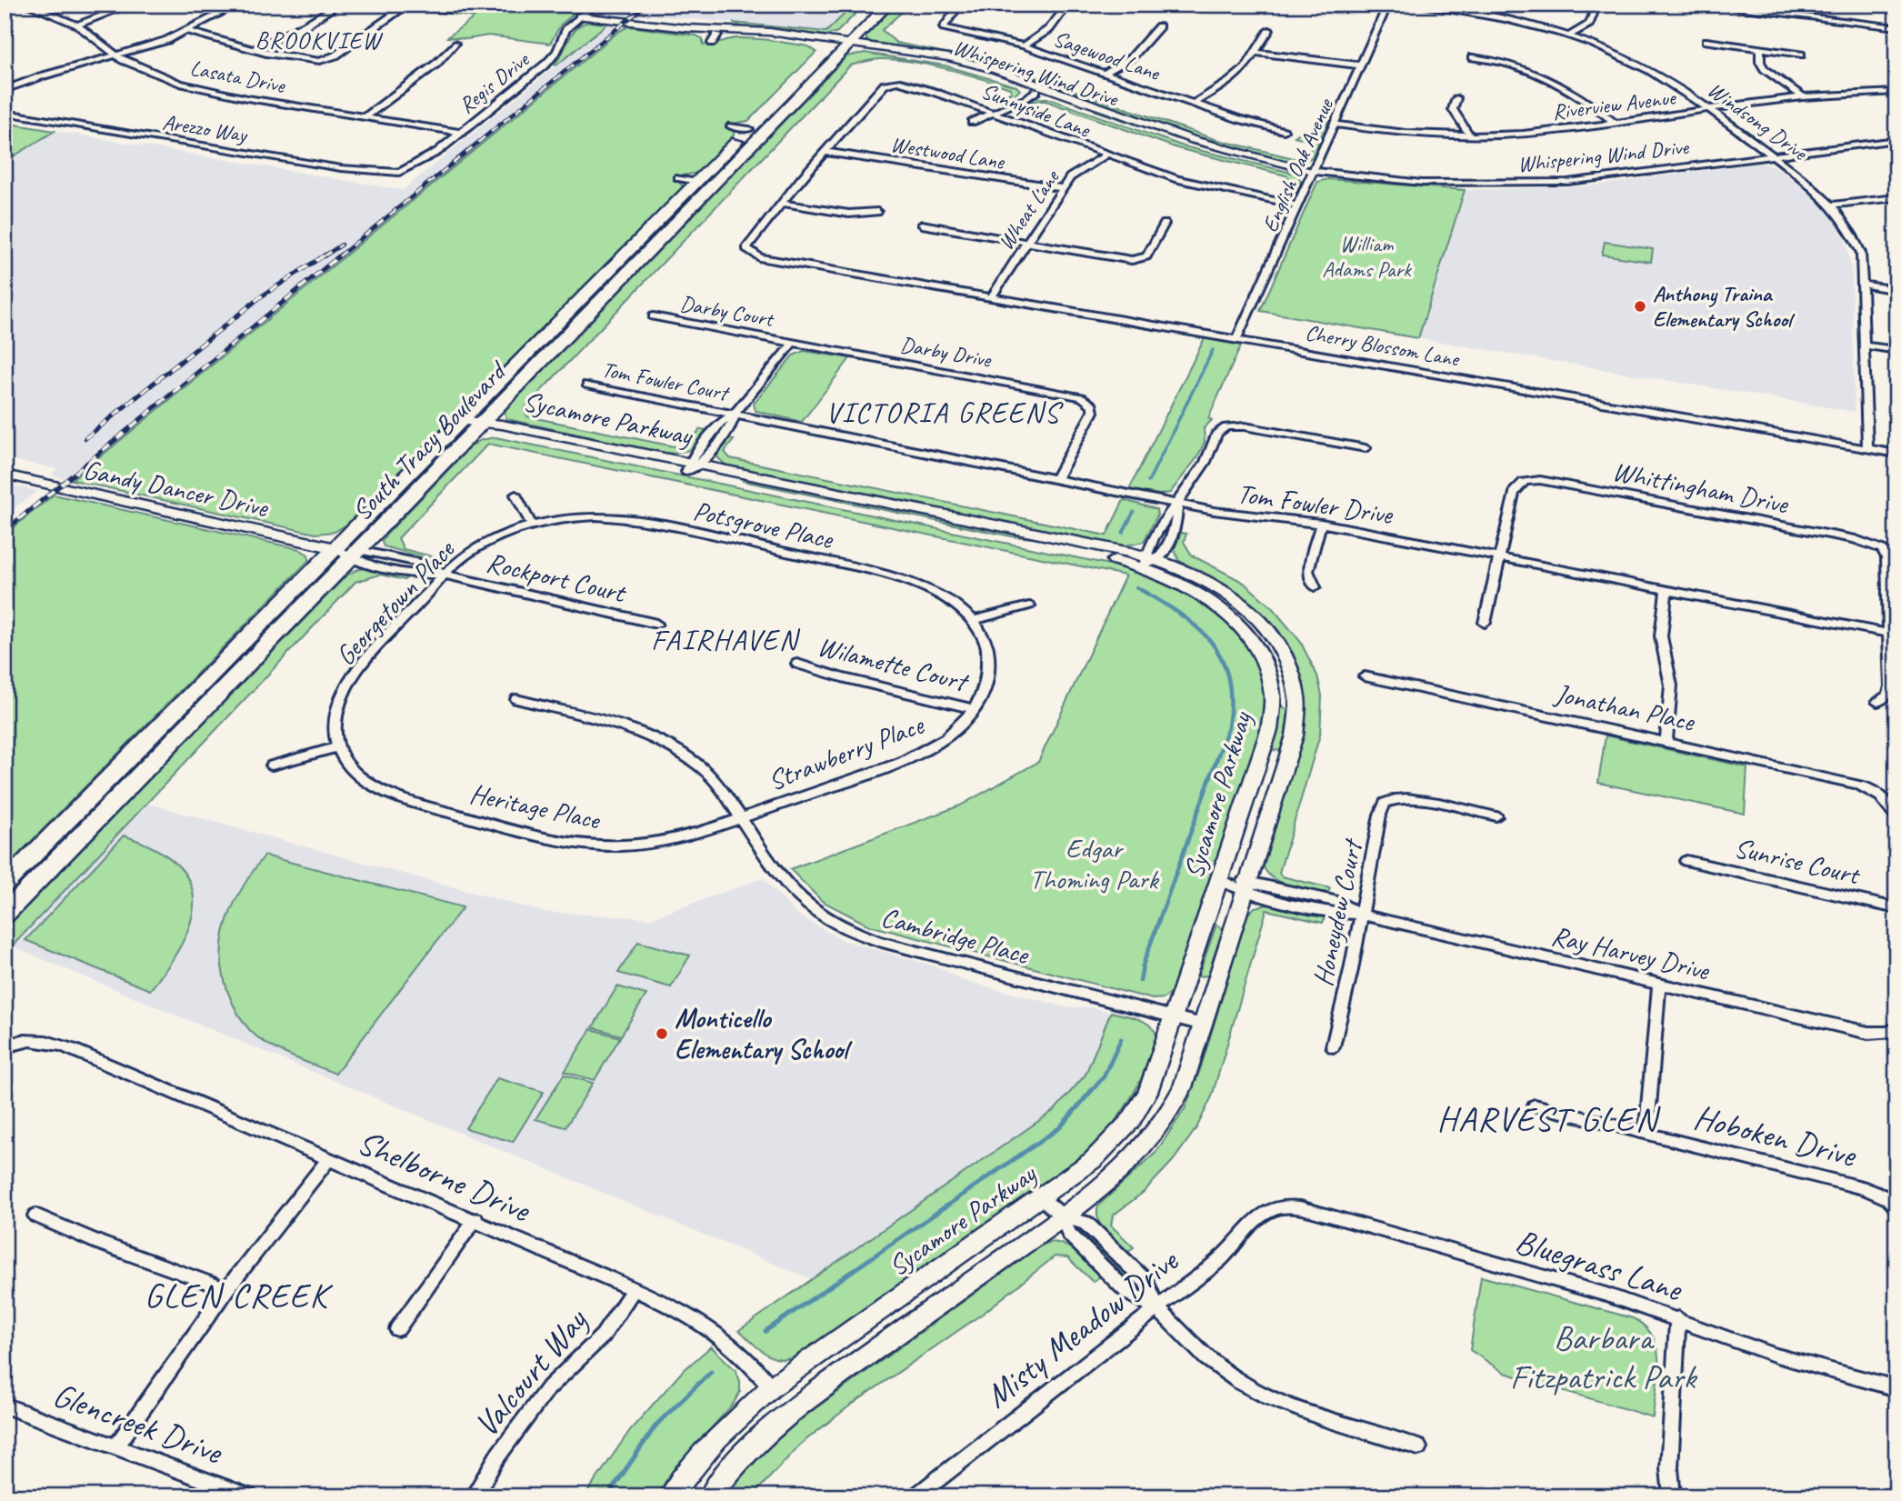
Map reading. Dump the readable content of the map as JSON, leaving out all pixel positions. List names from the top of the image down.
{
  "streets": {
    "main road": [
      "Whispering Wind Drive",
      "Sycamore Parkway",
      "South Tracy Boulevard",
      "Gandy Dancer Drive"
    ],
    "street": [
      "Sagewood Lane",
      "Lasata Drive",
      "Regis Drive",
      "Riverview Avenue",
      "Sunnyside Lane",
      "Windsong Drive",
      "Arezzo Way",
      "Westwood Lane",
      "English Oak Avenue",
      "Wheat Lane",
      "Darby Court",
      "Cherry Blossom Lane",
      "Darby Drive",
      "Tom Fowler Court",
      "Whittingham Drive",
      "Tom Fowler Drive",
      "Potsgrove Place",
      "Rockport Court",
      "Georgetown Place",
      "Wilamette Court",
      "Jonathan Place",
      "Strawberry Place",
      "Heritage Place",
      "Sunrise Court",
      "Honeydew Court",
      "Cambridge Place",
      "Ray Harvey Drive",
      "Hoboken Drive",
      "Shelborne Drive",
      "Bluegrass Lane",
      "Misty Meadow Drive",
      "Valcourt Way",
      "Glencreek Drive"
    ]
  },
  "crossings": [
    ["Whispering Wind Drive", "Regis Drive"],
    ["Whispering Wind Drive", "Windsong Drive"],
    ["Whispering Wind Drive", "English Oak Avenue"],
    ["Whispering Wind Drive", "South Tracy Boulevard"],
    ["Lasata Drive", "Regis Drive"],
    ["Regis Drive", "Arezzo Way"],
    ["Riverview Avenue", "Windsong Drive"],
    ["Riverview Avenue", "English Oak Avenue"],
    ["Sunnyside Lane", "Westwood Lane"],
    ["Sunnyside Lane", "English Oak Avenue"],
    ["Sunnyside Lane", "Wheat Lane"],
    ["Sunnyside Lane", "Cherry Blossom Lane"],
    ["Windsong Drive", "Cherry Blossom Lane"],
    ["Westwood Lane", "Wheat Lane"],
    ["English Oak Avenue", "Cherry Blossom Lane"],
    ["Wheat Lane", "Cherry Blossom Lane"],
    ["Darby Court", "Darby Drive"],
    ["Darby Drive", "Tom Fowler Drive"],
    ["Tom Fowler Court", "Tom Fowler Drive"],
    ["Sycamore Parkway", "South Tracy Boulevard"],
    ["Sycamore Parkway", "Cambridge Place"],
    ["Sycamore Parkway", "Ray Harvey Drive"],
    ["Sycamore Parkway", "Shelborne Drive"],
    ["South Tracy Boulevard", "Gandy Dancer Drive"],
    ["South Tracy Boulevard", "Rockport Court"],
    ["Whittingham Drive", "Tom Fowler Drive"],
    ["Gandy Dancer Drive", "Rockport Court"],
    ["Potsgrove Place", "Georgetown Place"],
    ["Potsgrove Place", "Strawberry Place"],
    ["Rockport Court", "Georgetown Place"],
    ["Georgetown Place", "Heritage Place"],
    ["Wilamette Court", "Strawberry Place"],
    ["Strawberry Place", "Heritage Place"],
    ["Strawberry Place", "Cambridge Place"],
    ["Heritage Place", "Cambridge Place"],
    ["Honeydew Court", "Ray Harvey Drive"],
    ["Shelborne Drive", "Valcourt Way"],
    ["Bluegrass Lane", "Misty Meadow Drive"]
  ],
  "districts": [
    "BROOKVIEW",
    "VICTORIA GREENS",
    "FAIRHAVEN",
    "HARVEST GLEN",
    "GLEN CREEK"
  ],
  "parks": ["William Adams Park", "Edgar Thoming Park", "Barbara Fitzpatrick Park"],
  "places": ["Anthony Traina Elementary School", "Monticello Elementary School"]
}
